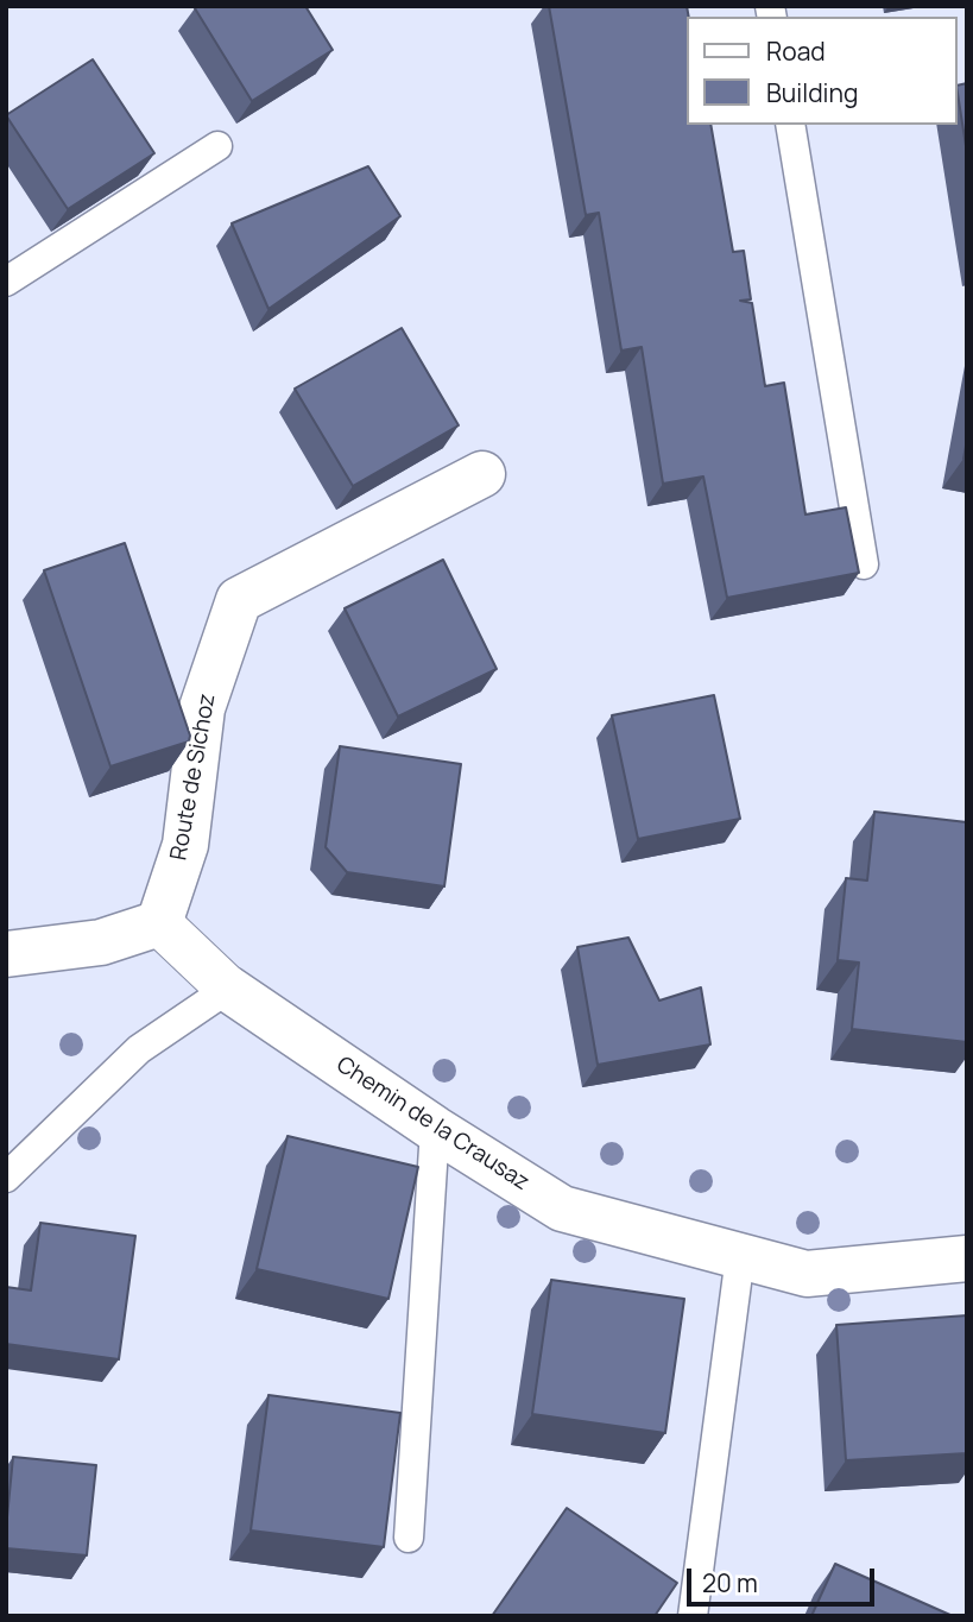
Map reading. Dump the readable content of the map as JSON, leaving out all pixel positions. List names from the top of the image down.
{
  "streets": {
    "street": ["Route de Sichoz", "Chemin de la Crausaz"]
  },
  "crossings": [
    ["Route de Sichoz", "Chemin de la Crausaz"]
  ],
  "legend": ["Road", "Building"],
  "scale_bar": "20 m"
}
